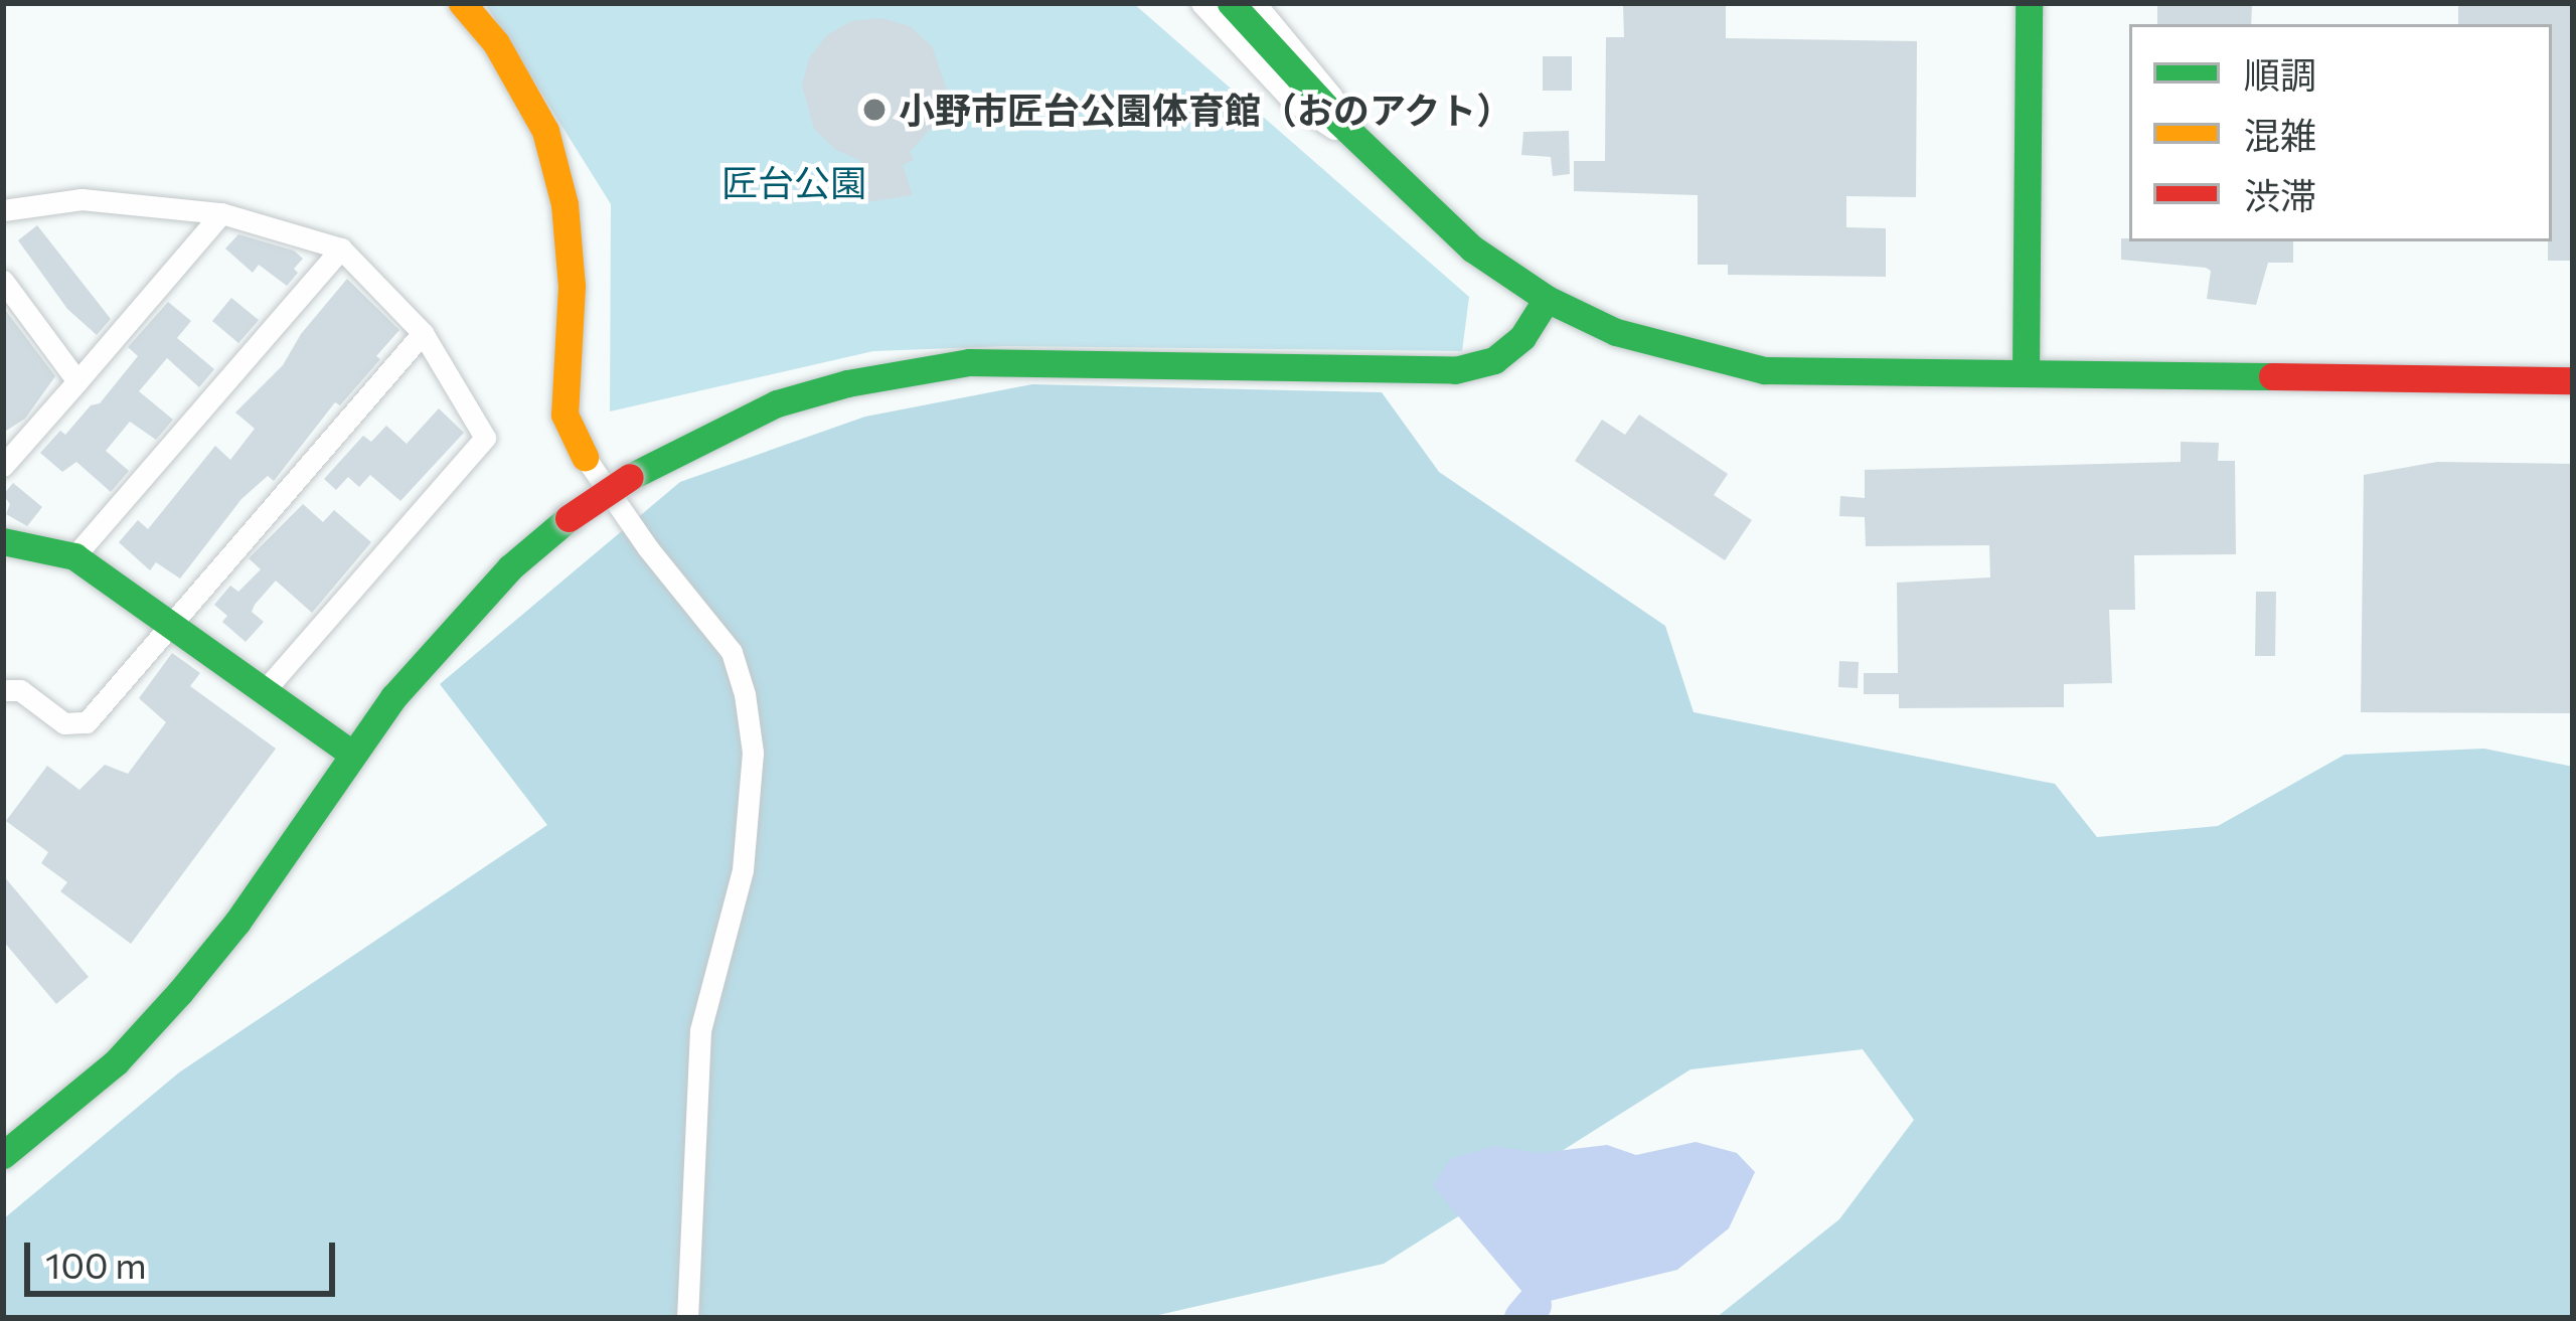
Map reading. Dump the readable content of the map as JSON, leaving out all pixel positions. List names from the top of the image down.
{
  "parks": ["匠台公園"],
  "places": ["小野市匠台公園体育館（おのアクト）"],
  "legend": ["順調", "混雑", "渋滞"],
  "scale_bar": "100 m"
}
